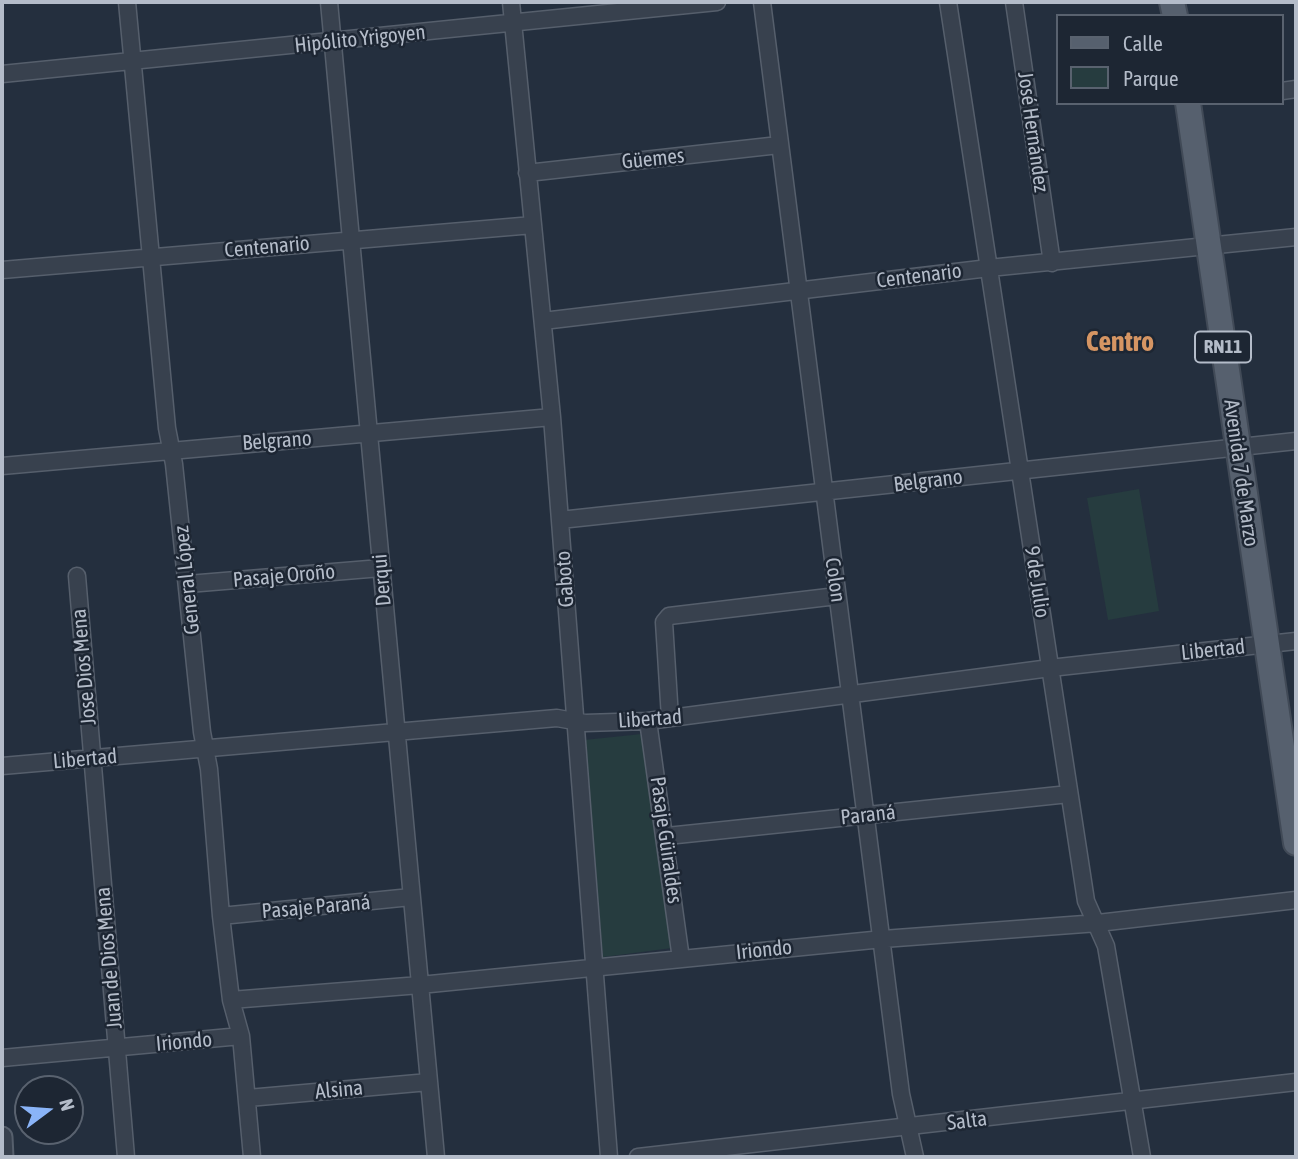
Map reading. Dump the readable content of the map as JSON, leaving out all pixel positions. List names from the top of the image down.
{
  "streets": {
    "main road": ["RN11", "Avenida 7 de Marzo"],
    "street": [
      "Hipólito Yrigoyen",
      "José Hernández",
      "Güemes",
      "Centenario",
      "Belgrano",
      "Pasaje Oroño",
      "Gaboto",
      "General López",
      "Derqui",
      "Colon",
      "9 de Julio",
      "Libertad",
      "Jose Dios Mena",
      "Paraná",
      "Pasaje Güiraldes",
      "Pasaje Paraná",
      "Iriondo",
      "Juan de Dios Mena",
      "Alsina",
      "Salta"
    ]
  },
  "crossings": [
    ["Hipólito Yrigoyen", "Gaboto"],
    ["Hipólito Yrigoyen", "General López"],
    ["Hipólito Yrigoyen", "Derqui"],
    ["José Hernández", "Centenario"],
    ["Güemes", "Gaboto"],
    ["Güemes", "Colon"],
    ["Centenario", "Avenida 7 de Marzo"],
    ["Centenario", "Gaboto"],
    ["Centenario", "General López"],
    ["Centenario", "Derqui"],
    ["Centenario", "Colon"],
    ["Centenario", "9 de Julio"],
    ["Belgrano", "Avenida 7 de Marzo"],
    ["Belgrano", "Gaboto"],
    ["Belgrano", "General López"],
    ["Belgrano", "Derqui"],
    ["Belgrano", "Colon"],
    ["Belgrano", "9 de Julio"],
    ["Avenida 7 de Marzo", "Libertad"],
    ["Pasaje Oroño", "General López"],
    ["Pasaje Oroño", "Derqui"],
    ["Gaboto", "Libertad"],
    ["Gaboto", "Iriondo"],
    ["General López", "Libertad"],
    ["General López", "Pasaje Paraná"],
    ["General López", "Iriondo"],
    ["General López", "Alsina"],
    ["Derqui", "Libertad"],
    ["Derqui", "Pasaje Paraná"],
    ["Derqui", "Iriondo"],
    ["Derqui", "Alsina"],
    ["Colon", "Libertad"],
    ["Colon", "Paraná"],
    ["Colon", "Iriondo"],
    ["Colon", "Salta"],
    ["9 de Julio", "Libertad"],
    ["9 de Julio", "Paraná"],
    ["9 de Julio", "Iriondo"],
    ["9 de Julio", "Salta"],
    ["Libertad", "Jose Dios Mena"],
    ["Libertad", "Pasaje Güiraldes"],
    ["Libertad", "Juan de Dios Mena"],
    ["Jose Dios Mena", "Juan de Dios Mena"],
    ["Paraná", "Pasaje Güiraldes"],
    ["Pasaje Güiraldes", "Iriondo"],
    ["Iriondo", "Juan de Dios Mena"]
  ],
  "districts": ["Centro"],
  "legend": ["Calle", "Parque"],
  "north": "right"
}
